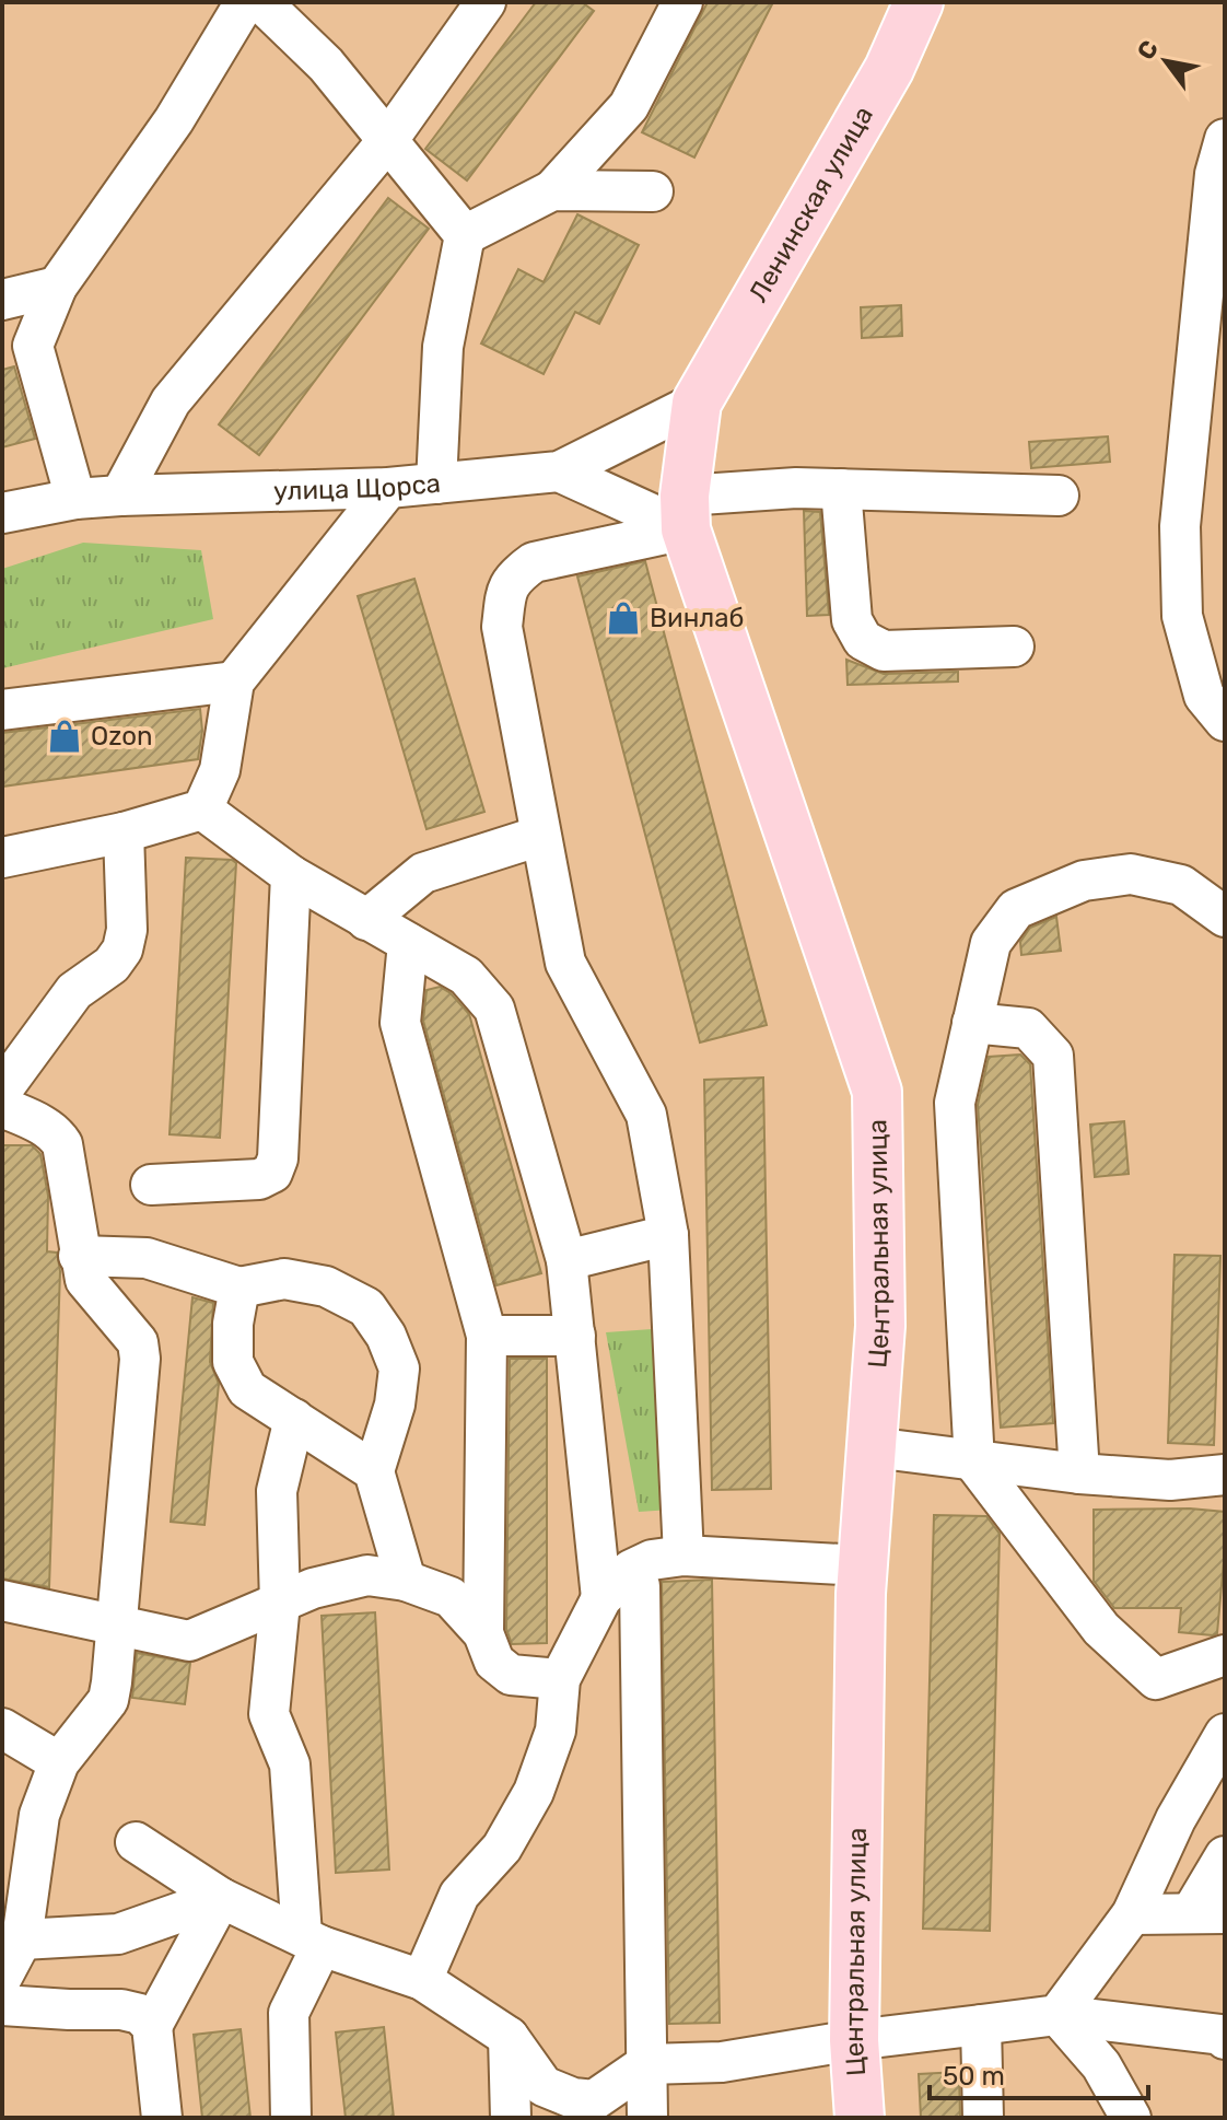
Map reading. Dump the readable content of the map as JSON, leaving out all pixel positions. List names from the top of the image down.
{
  "streets": {
    "main road": ["Ленинская улица", "Центральная улица"],
    "street": ["улица Щорса"]
  },
  "crossings": [
    ["Ленинская улица", "улица Щорса"],
    ["Ленинская улица", "Центральная улица"],
    ["улица Щорса", "Центральная улица"]
  ],
  "places": {
    "shop": ["Винлаб", "Ozon"]
  },
  "scale_bar": "50 m",
  "north": "top left"
}
